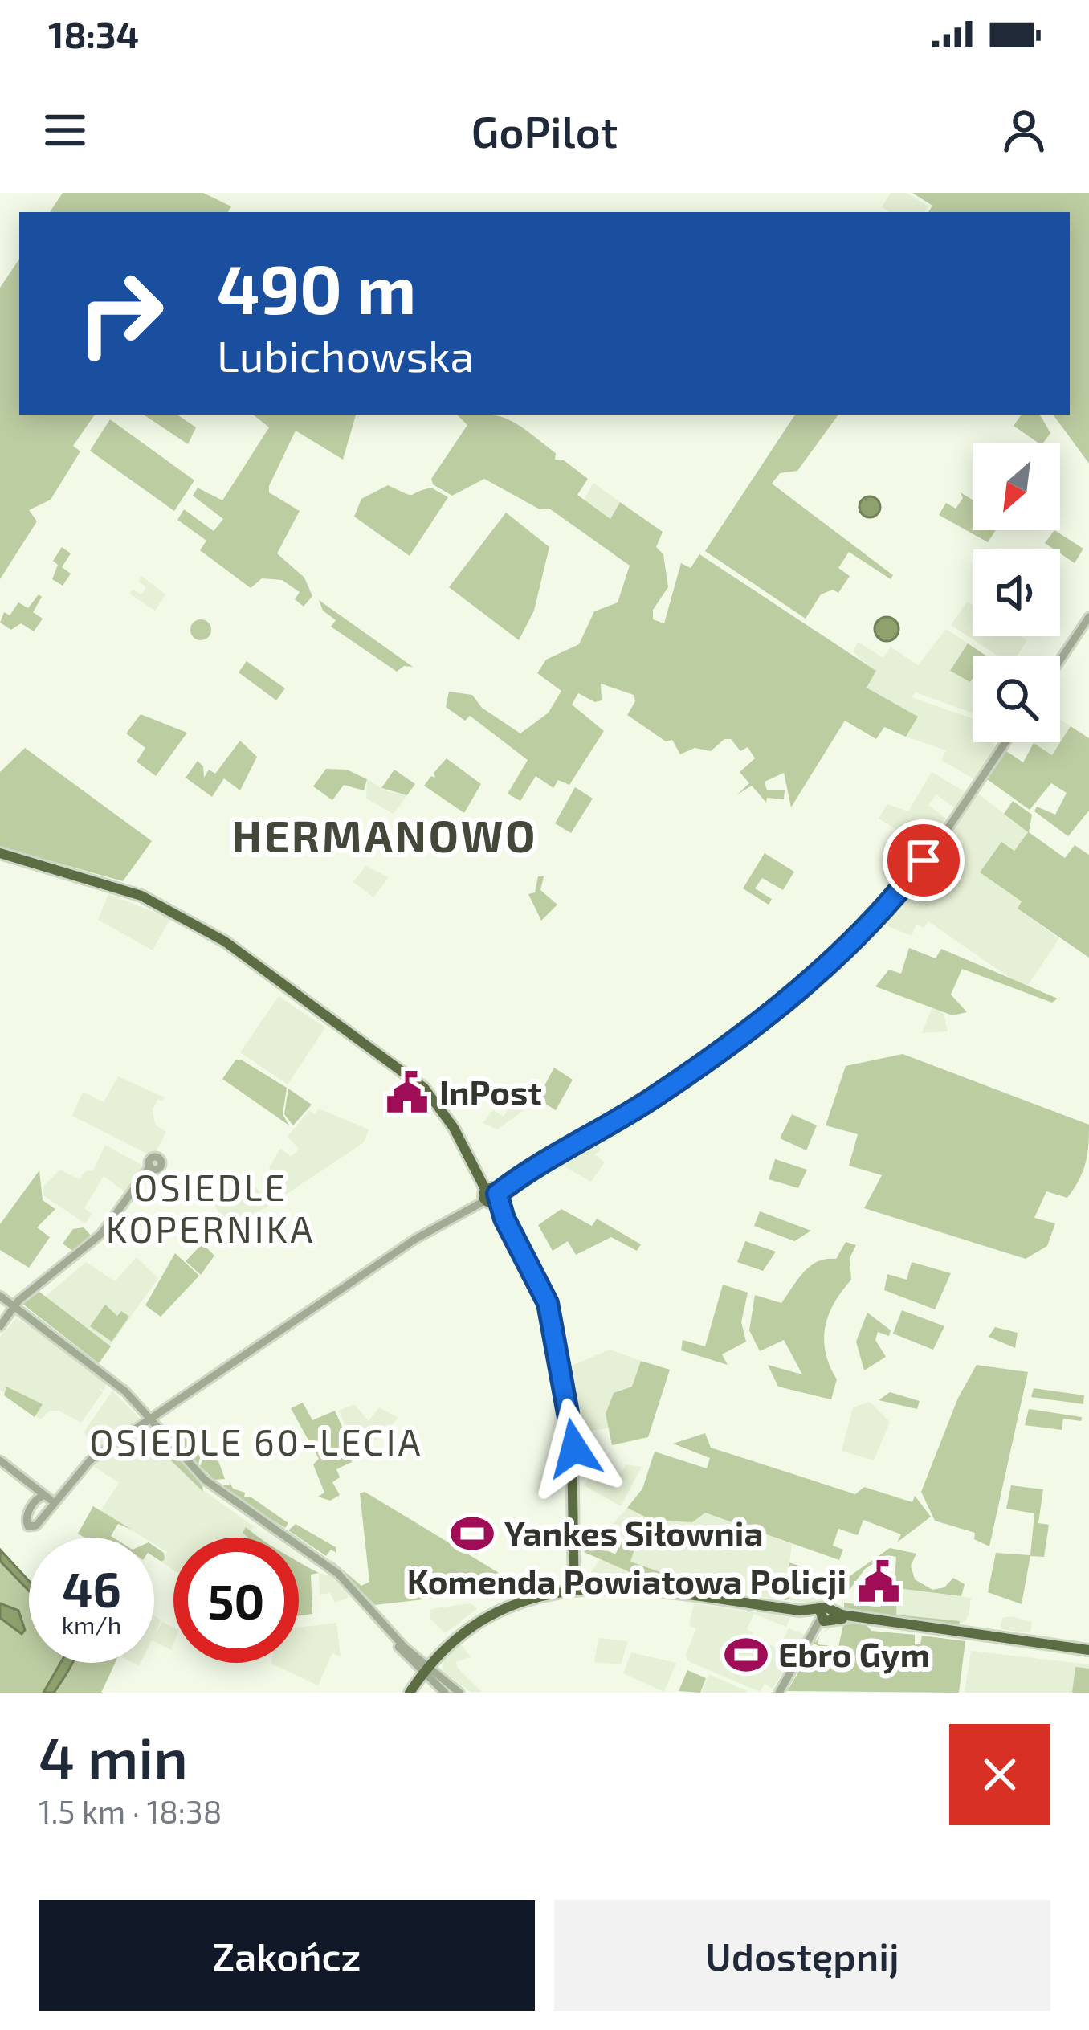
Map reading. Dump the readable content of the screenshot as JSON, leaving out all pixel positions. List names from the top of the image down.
{
  "districts": ["HERMANOWO", "OSIEDLE KOPERNIKA", "OSIEDLE 60-LECIA"],
  "places": {
    "public building": ["InPost", "Komenda Powiatowa Policji"],
    "sports": ["Yankes Siłownia", "Ebro Gym"]
  },
  "north": "bottom left",
  "page": {
    "status": "18:34",
    "header": "GoPilot",
    "turn": ["490 m", "Lubichowska"],
    "speed": "46 km/h",
    "limit": "50",
    "heading": ["4 min", "1.5 km · 18:38"],
    "buttons": ["Zakończ", "Udostępnij"]
  }
}
